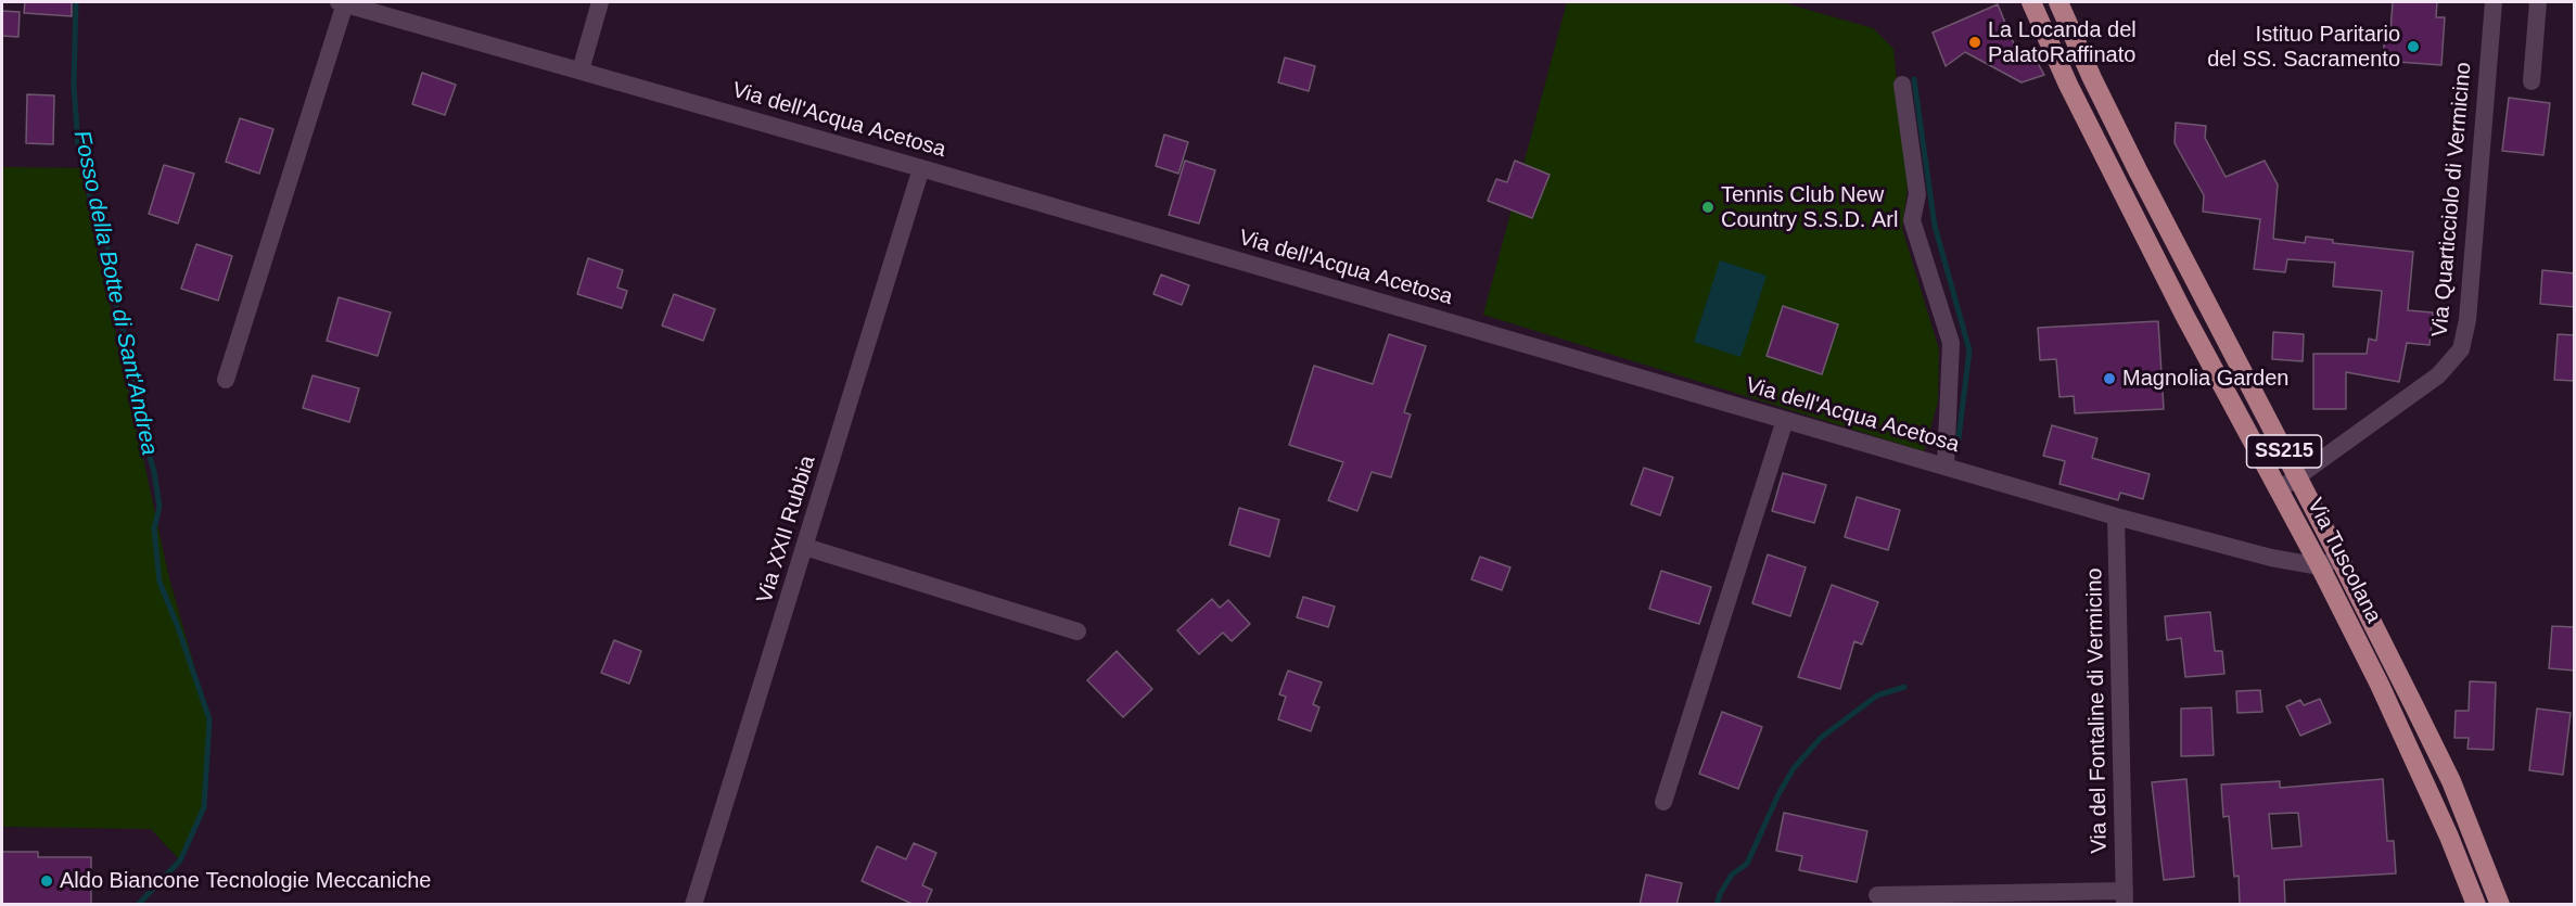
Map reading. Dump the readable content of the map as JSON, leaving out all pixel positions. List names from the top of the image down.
{
  "streets": {
    "main road": ["SS215", "Via Tuscolana"],
    "street": [
      "Via dell'Acqua Acetosa",
      "Via Quarticciolo di Vermicino",
      "Via XXII Rubbia",
      "Via del Fontaline di Vermicino"
    ]
  },
  "crossings": [
    ["Via dell'Acqua Acetosa", "Via XXII Rubbia"],
    ["Via dell'Acqua Acetosa", "Via Tuscolana"],
    ["Via dell'Acqua Acetosa", "Via del Fontaline di Vermicino"],
    ["Via Quarticciolo di Vermicino", "Via Tuscolana"]
  ],
  "water": ["Fosso della Botte di Sant'Andrea"],
  "places": [
    "La Locanda del PalatoRaffinato",
    "Istituo Paritario del SS. Sacramento",
    "Tennis Club New Country S.S.D. Arl",
    "Magnolia Garden",
    "Aldo Biancone Tecnologie Meccaniche"
  ]
}
